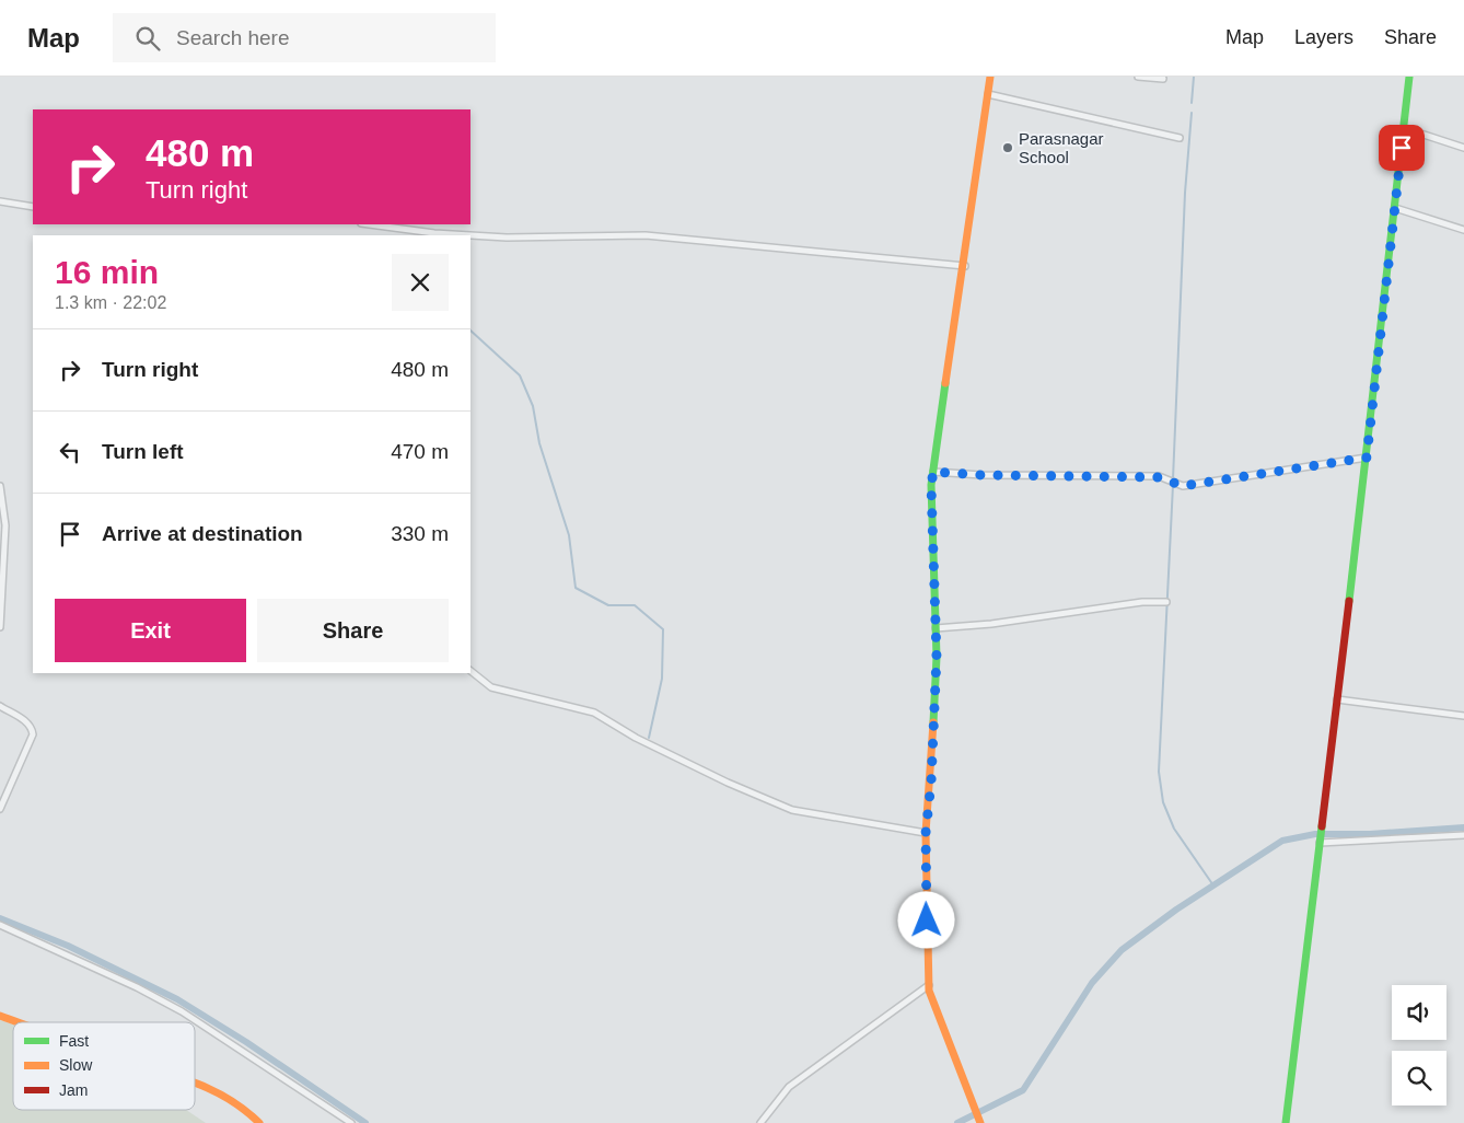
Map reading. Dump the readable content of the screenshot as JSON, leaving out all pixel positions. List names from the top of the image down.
{
  "places": ["Parasnagar School"],
  "legend": ["Fast", "Slow", "Jam"],
  "page": {
    "header": "Map",
    "search": "Search here",
    "nav": ["Map", "Layers", "Share"],
    "turn": ["480 m", "Turn right"],
    "heading": ["16 min", "1.3 km · 22:02"],
    "list": [
      {
        "name": "Turn right",
        "value": "480 m"
      },
      {
        "name": "Turn left",
        "value": "470 m"
      },
      {
        "name": "Arrive at destination",
        "value": "330 m"
      }
    ],
    "buttons": ["Exit", "Share"]
  }
}
